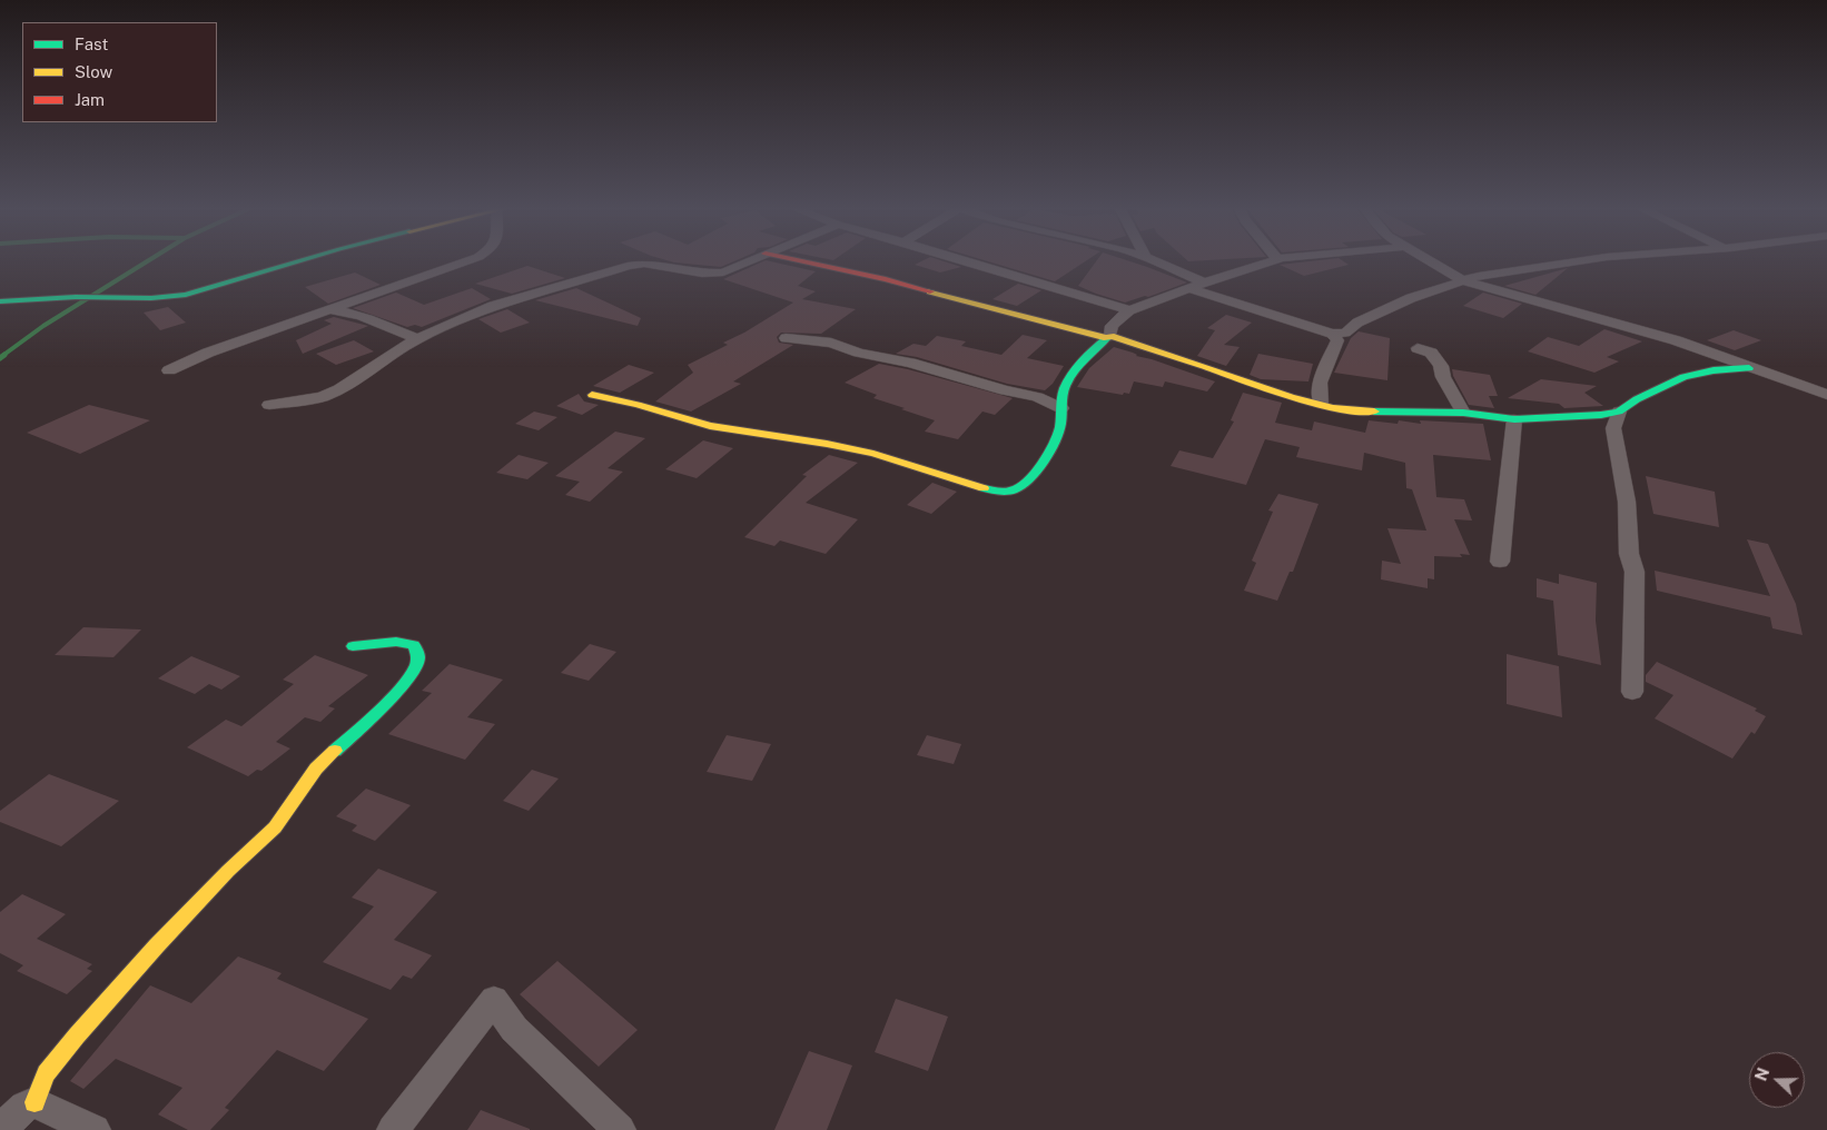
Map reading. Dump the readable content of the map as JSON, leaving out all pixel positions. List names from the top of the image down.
{
  "legend": ["Fast", "Slow", "Jam"],
  "north": "left"
}
